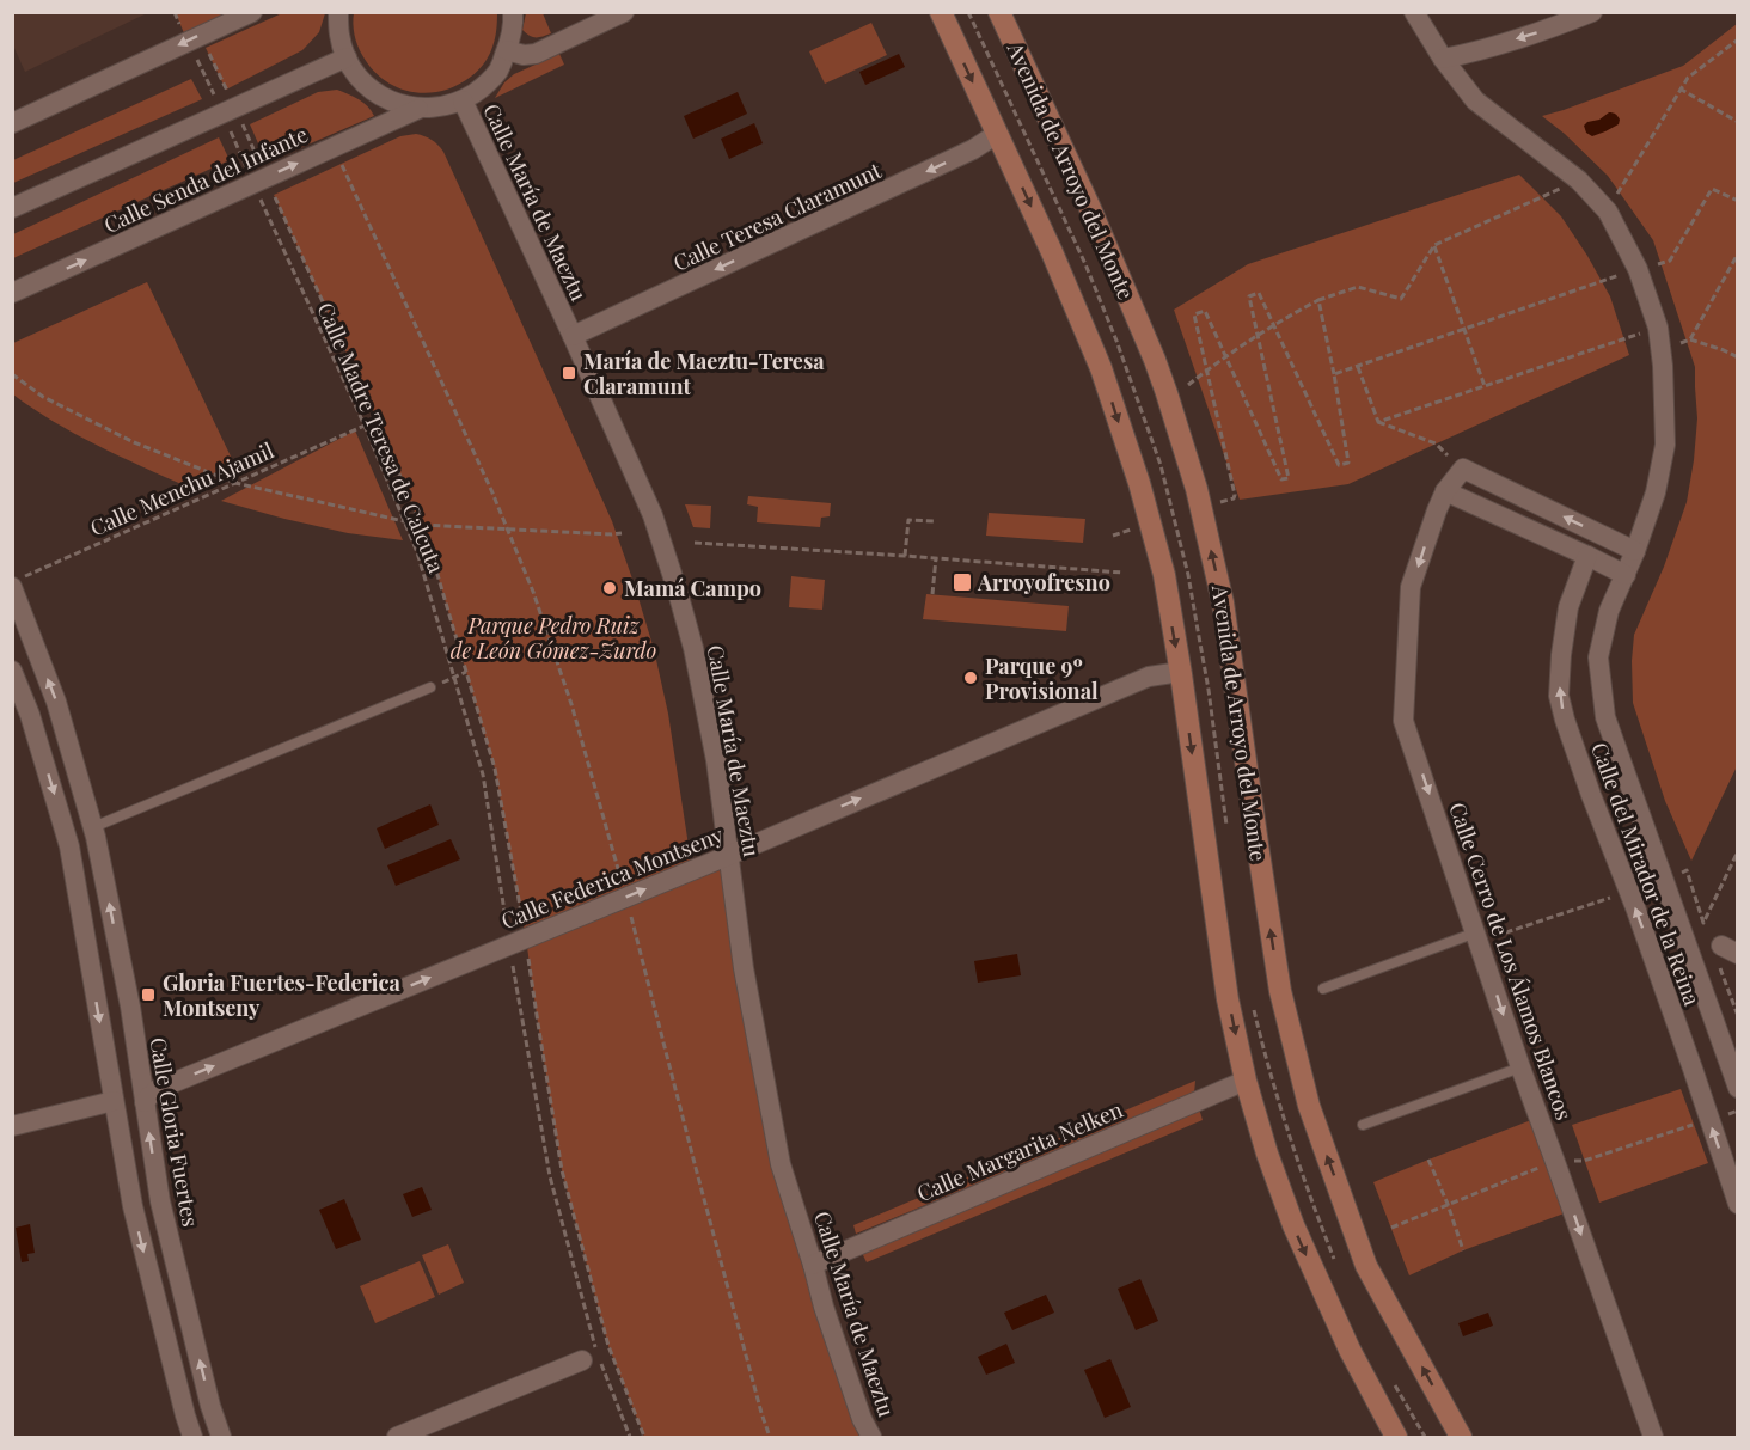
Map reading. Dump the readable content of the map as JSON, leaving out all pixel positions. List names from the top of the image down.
{
  "streets": {
    "street": [
      "Avenida de Arroyo del Monte",
      "Calle Senda del Infante",
      "Calle María de Maeztu",
      "Calle Teresa Claramunt",
      "Calle del Mirador de la Reina",
      "Calle Federica Montseny",
      "Calle Cerro de Los Álamos Blancos",
      "Calle Gloria Fuertes",
      "Calle Margarita Nelken"
    ],
    "path": ["Calle Madre Teresa de Calcuta", "Calle Menchu Ajamil"]
  },
  "crossings": [
    ["Calle Senda del Infante", "Calle Madre Teresa de Calcuta"],
    ["Calle María de Maeztu", "Calle Teresa Claramunt"],
    ["Calle María de Maeztu", "Calle Federica Montseny"],
    ["Calle María de Maeztu", "Calle Margarita Nelken"],
    ["Calle Madre Teresa de Calcuta", "Calle Menchu Ajamil"],
    ["Calle Madre Teresa de Calcuta", "Calle Federica Montseny"],
    ["Calle Menchu Ajamil", "Calle Gloria Fuertes"],
    ["Calle Federica Montseny", "Calle Gloria Fuertes"]
  ],
  "one_way": ["Calle Teresa Claramunt", "Calle Federica Montseny", "Calle Cerro de Los Álamos Blancos"],
  "parks": ["Parque Pedro Ruiz de León Gómez-Zurdo"],
  "places": {
    "transit": ["María de Maeztu-Teresa Claramunt", "Arroyofresno", "Gloria Fuertes-Federica Montseny"],
    "other": ["Mamá Campo", "Parque 9º Provisional"]
  }
}
